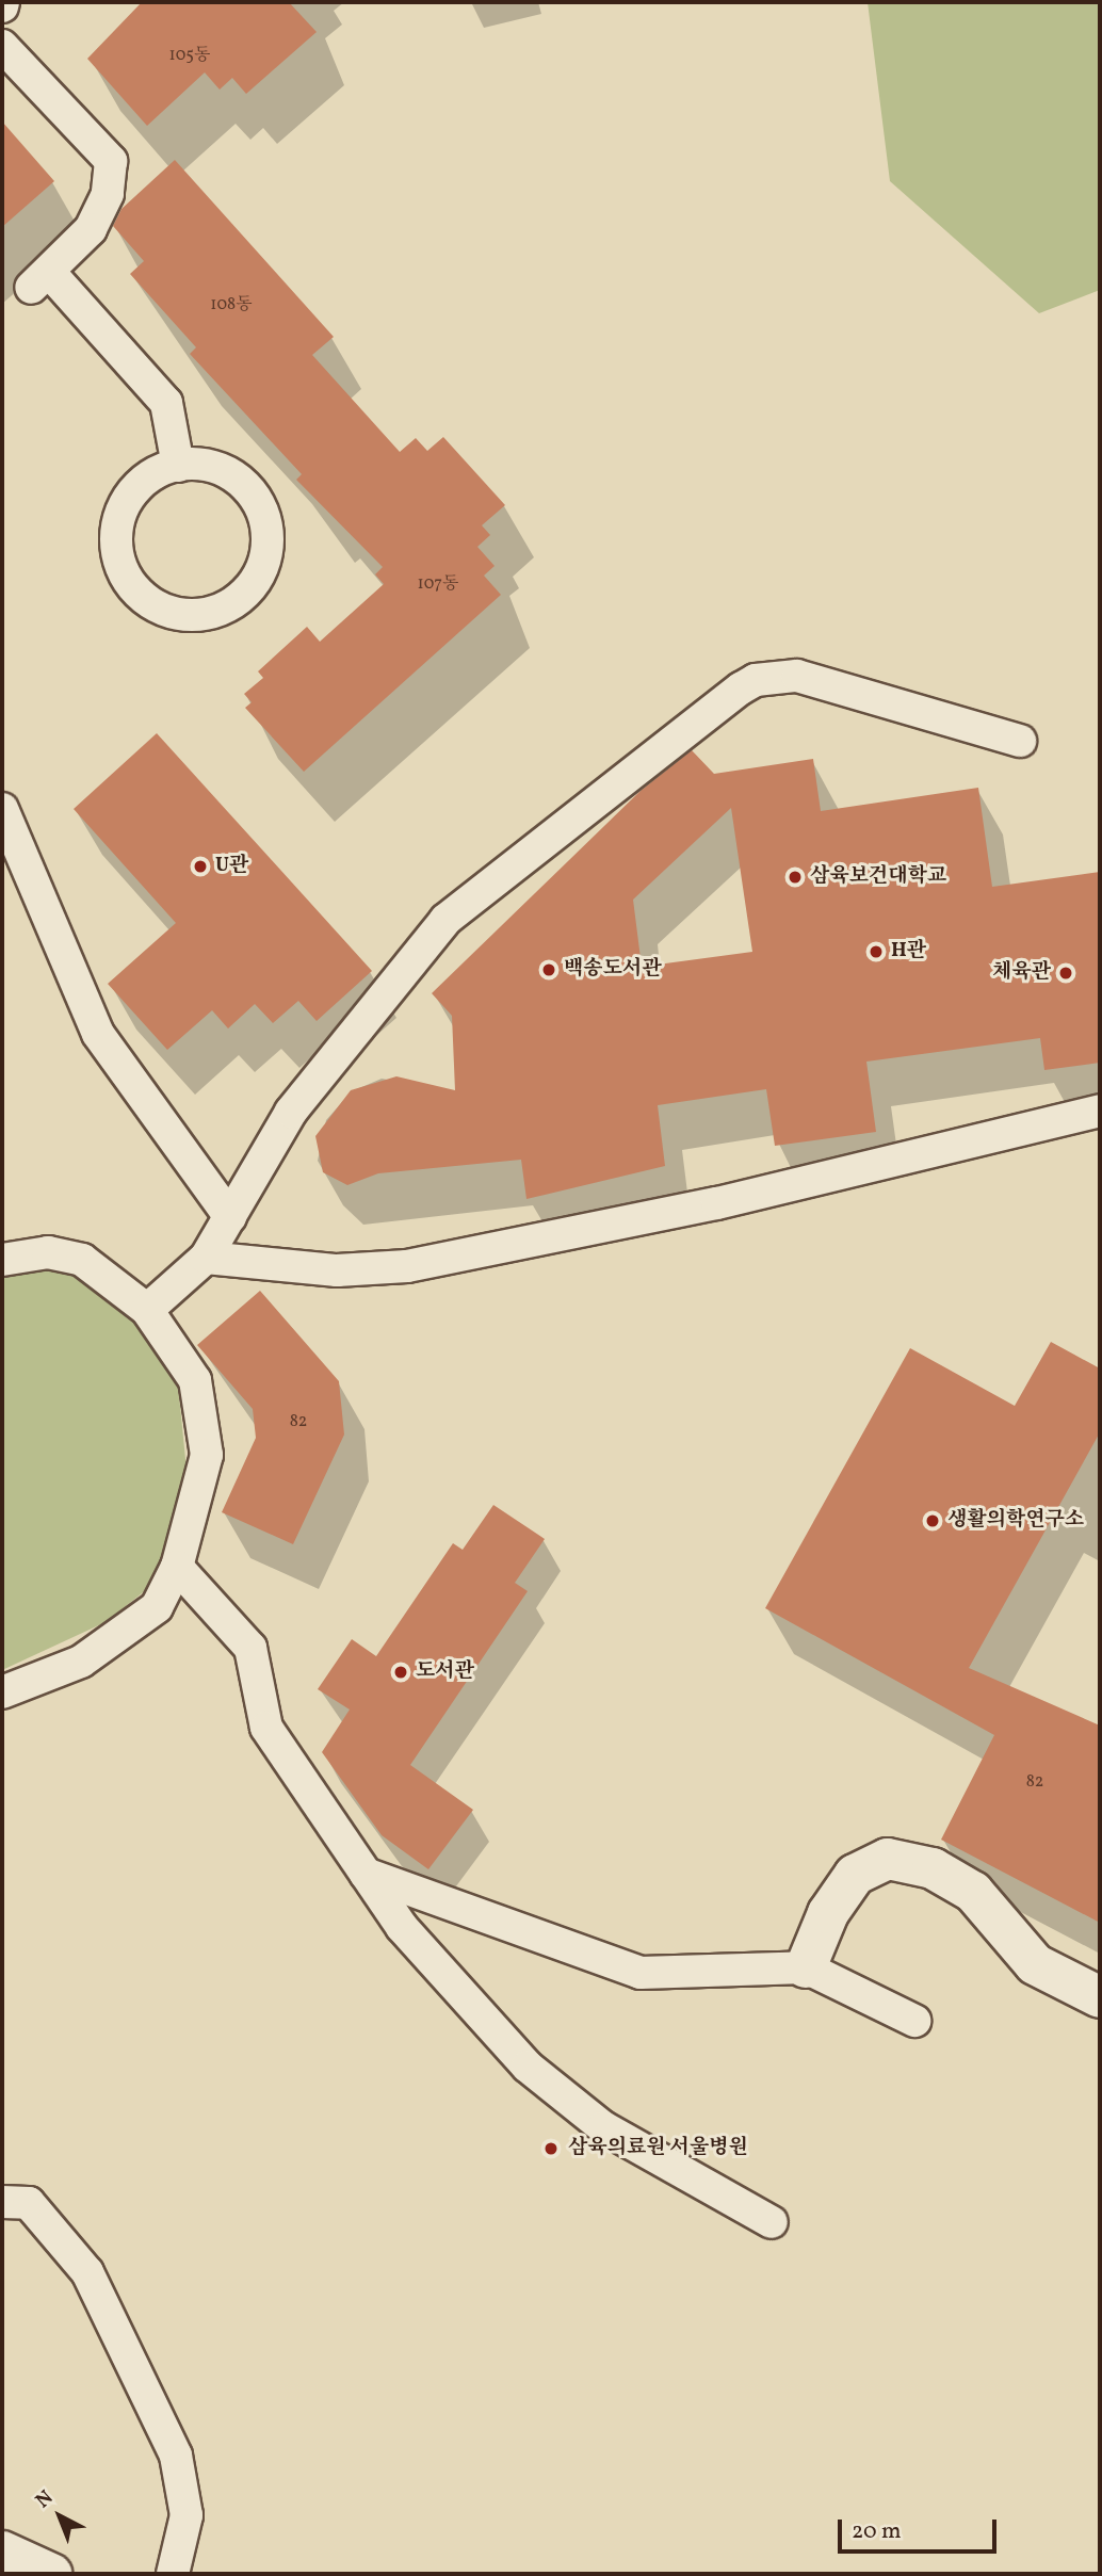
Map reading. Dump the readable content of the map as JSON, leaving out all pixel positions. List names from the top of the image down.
{
  "places": [
    "U관",
    "삼육보건대학교",
    "H관",
    "백송도서관",
    "체육관",
    "생활의학연구소",
    "도서관",
    "삼육의료원 서울병원"
  ],
  "house_numbers": [
    "105동",
    "108동",
    "107동",
    "82",
    "82"
  ],
  "scale_bar": "20 m",
  "north": "top left"
}
